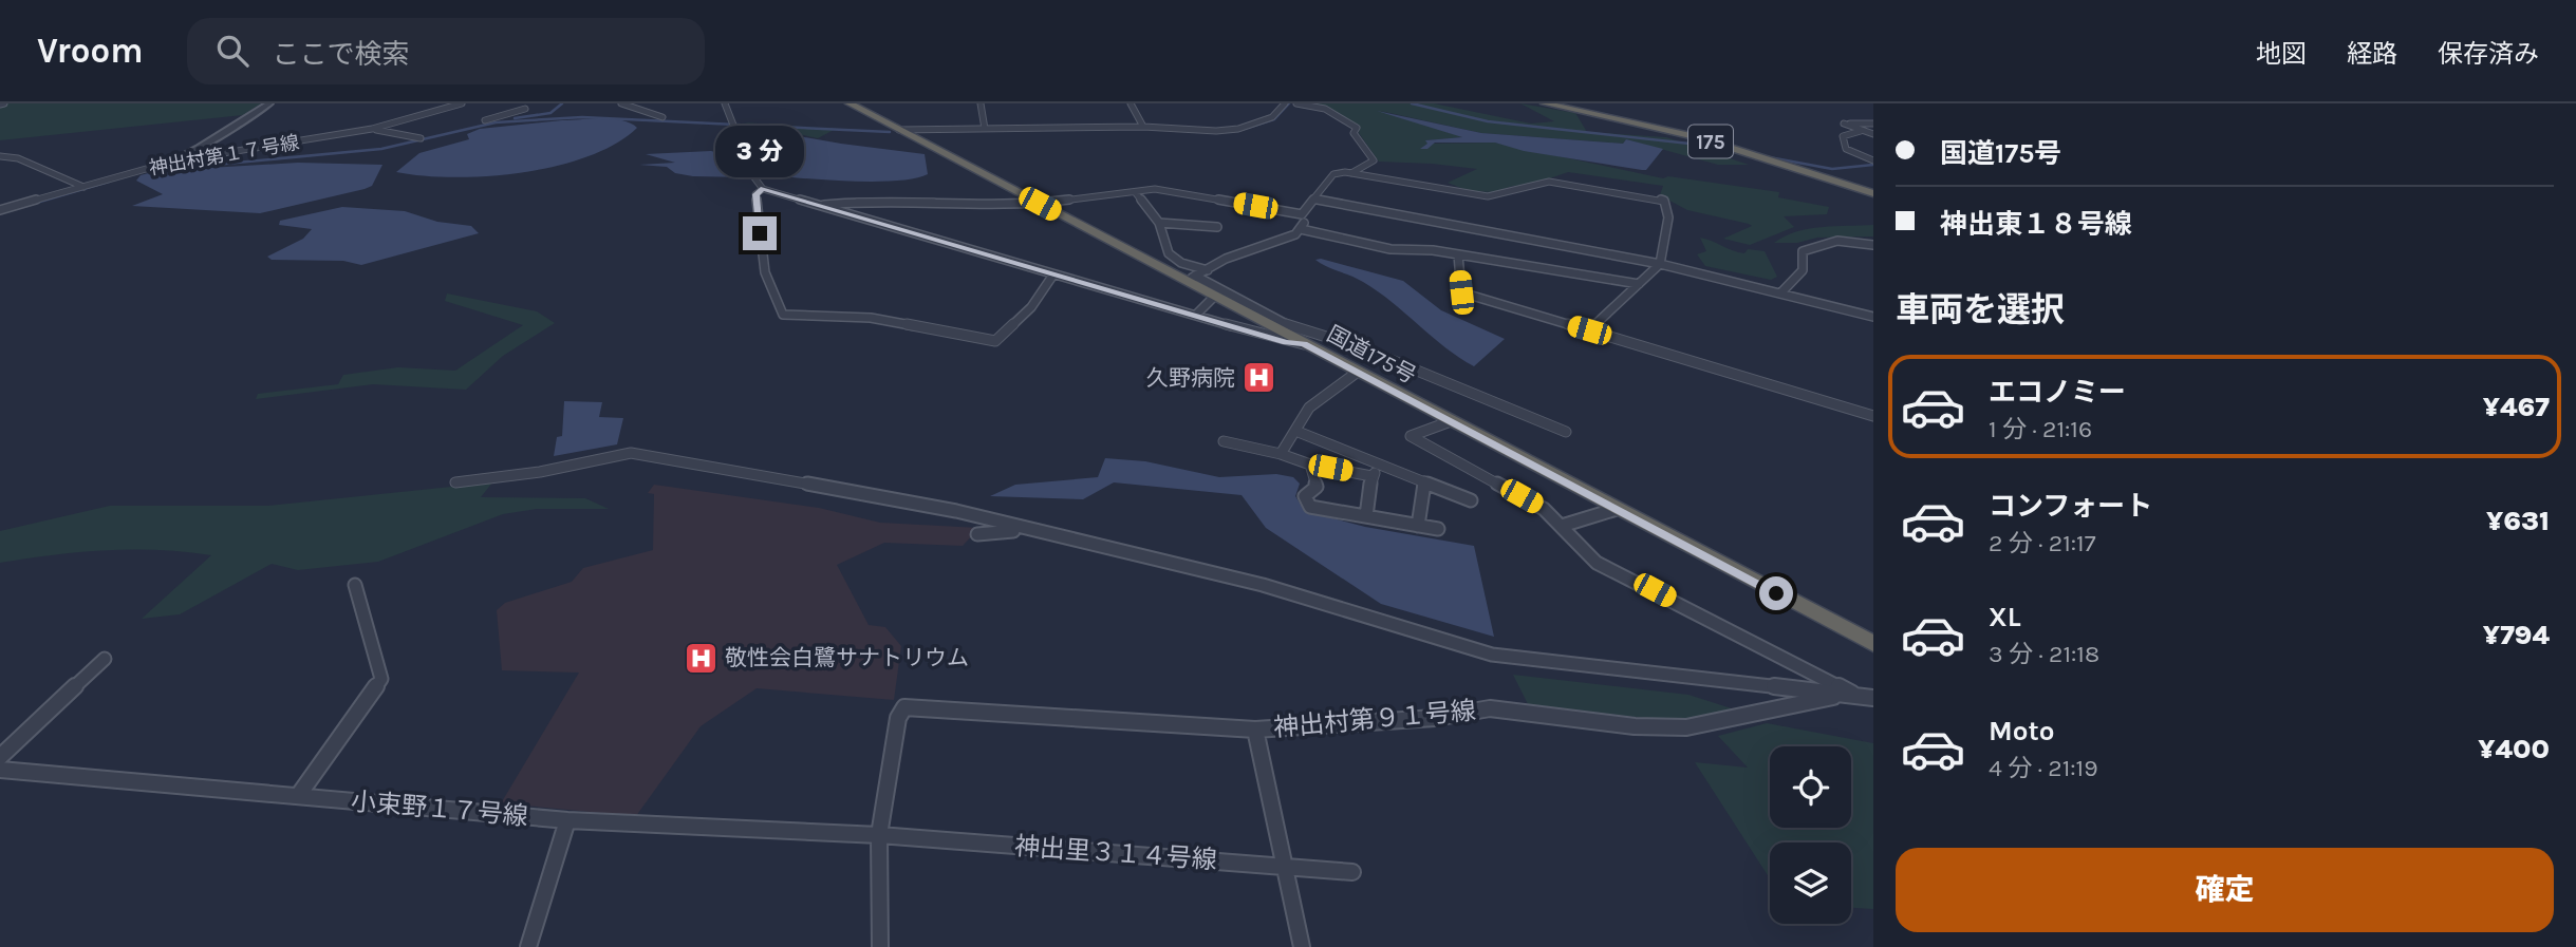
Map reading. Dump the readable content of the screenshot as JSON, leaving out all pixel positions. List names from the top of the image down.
{
  "streets": {
    "highway": ["175", "国道175号"],
    "street": [
      "神出村第１７号線",
      "神出村第９１号線",
      "小束野１７号線",
      "神出里３１４号線"
    ]
  },
  "crossings": [
    ["神出村第９１号線", "小束野１７号線"],
    ["神出村第９１号線", "神出里３１４号線"],
    ["小束野１７号線", "神出里３１４号線"]
  ],
  "places": {
    "hospital": ["久野病院", "敬性会白鷺サナトリウム"]
  },
  "page": {
    "header": "Vroom",
    "search": "ここで検索",
    "nav": ["地図", "経路", "保存済み"],
    "banner": ["国道175号", "神出東１８号線"],
    "bubble": "3 分",
    "heading": "車両を選択",
    "list": [
      {
        "name": "エコノミー",
        "note": "1 分 · 21:16",
        "value": "¥467"
      },
      {
        "name": "コンフォート",
        "note": "2 分 · 21:17",
        "value": "¥631"
      },
      {
        "name": "XL",
        "note": "3 分 · 21:18",
        "value": "¥794"
      },
      {
        "name": "Moto",
        "note": "4 分 · 21:19",
        "value": "¥400"
      }
    ],
    "buttons": "確定"
  }
}
